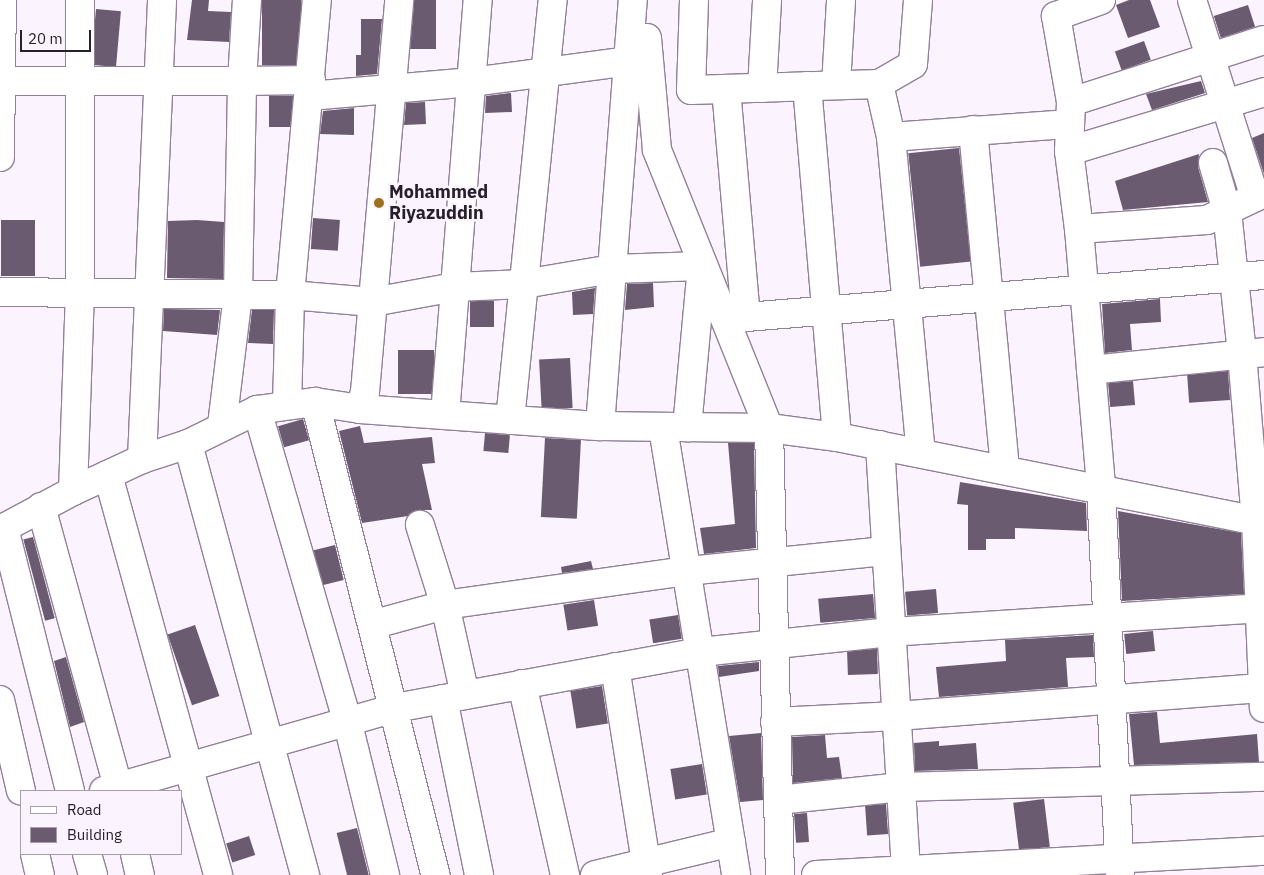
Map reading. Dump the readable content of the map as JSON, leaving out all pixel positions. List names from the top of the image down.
{
  "places": ["Mohammed Riyazuddin"],
  "legend": ["Road", "Building"],
  "scale_bar": "20 m"
}
